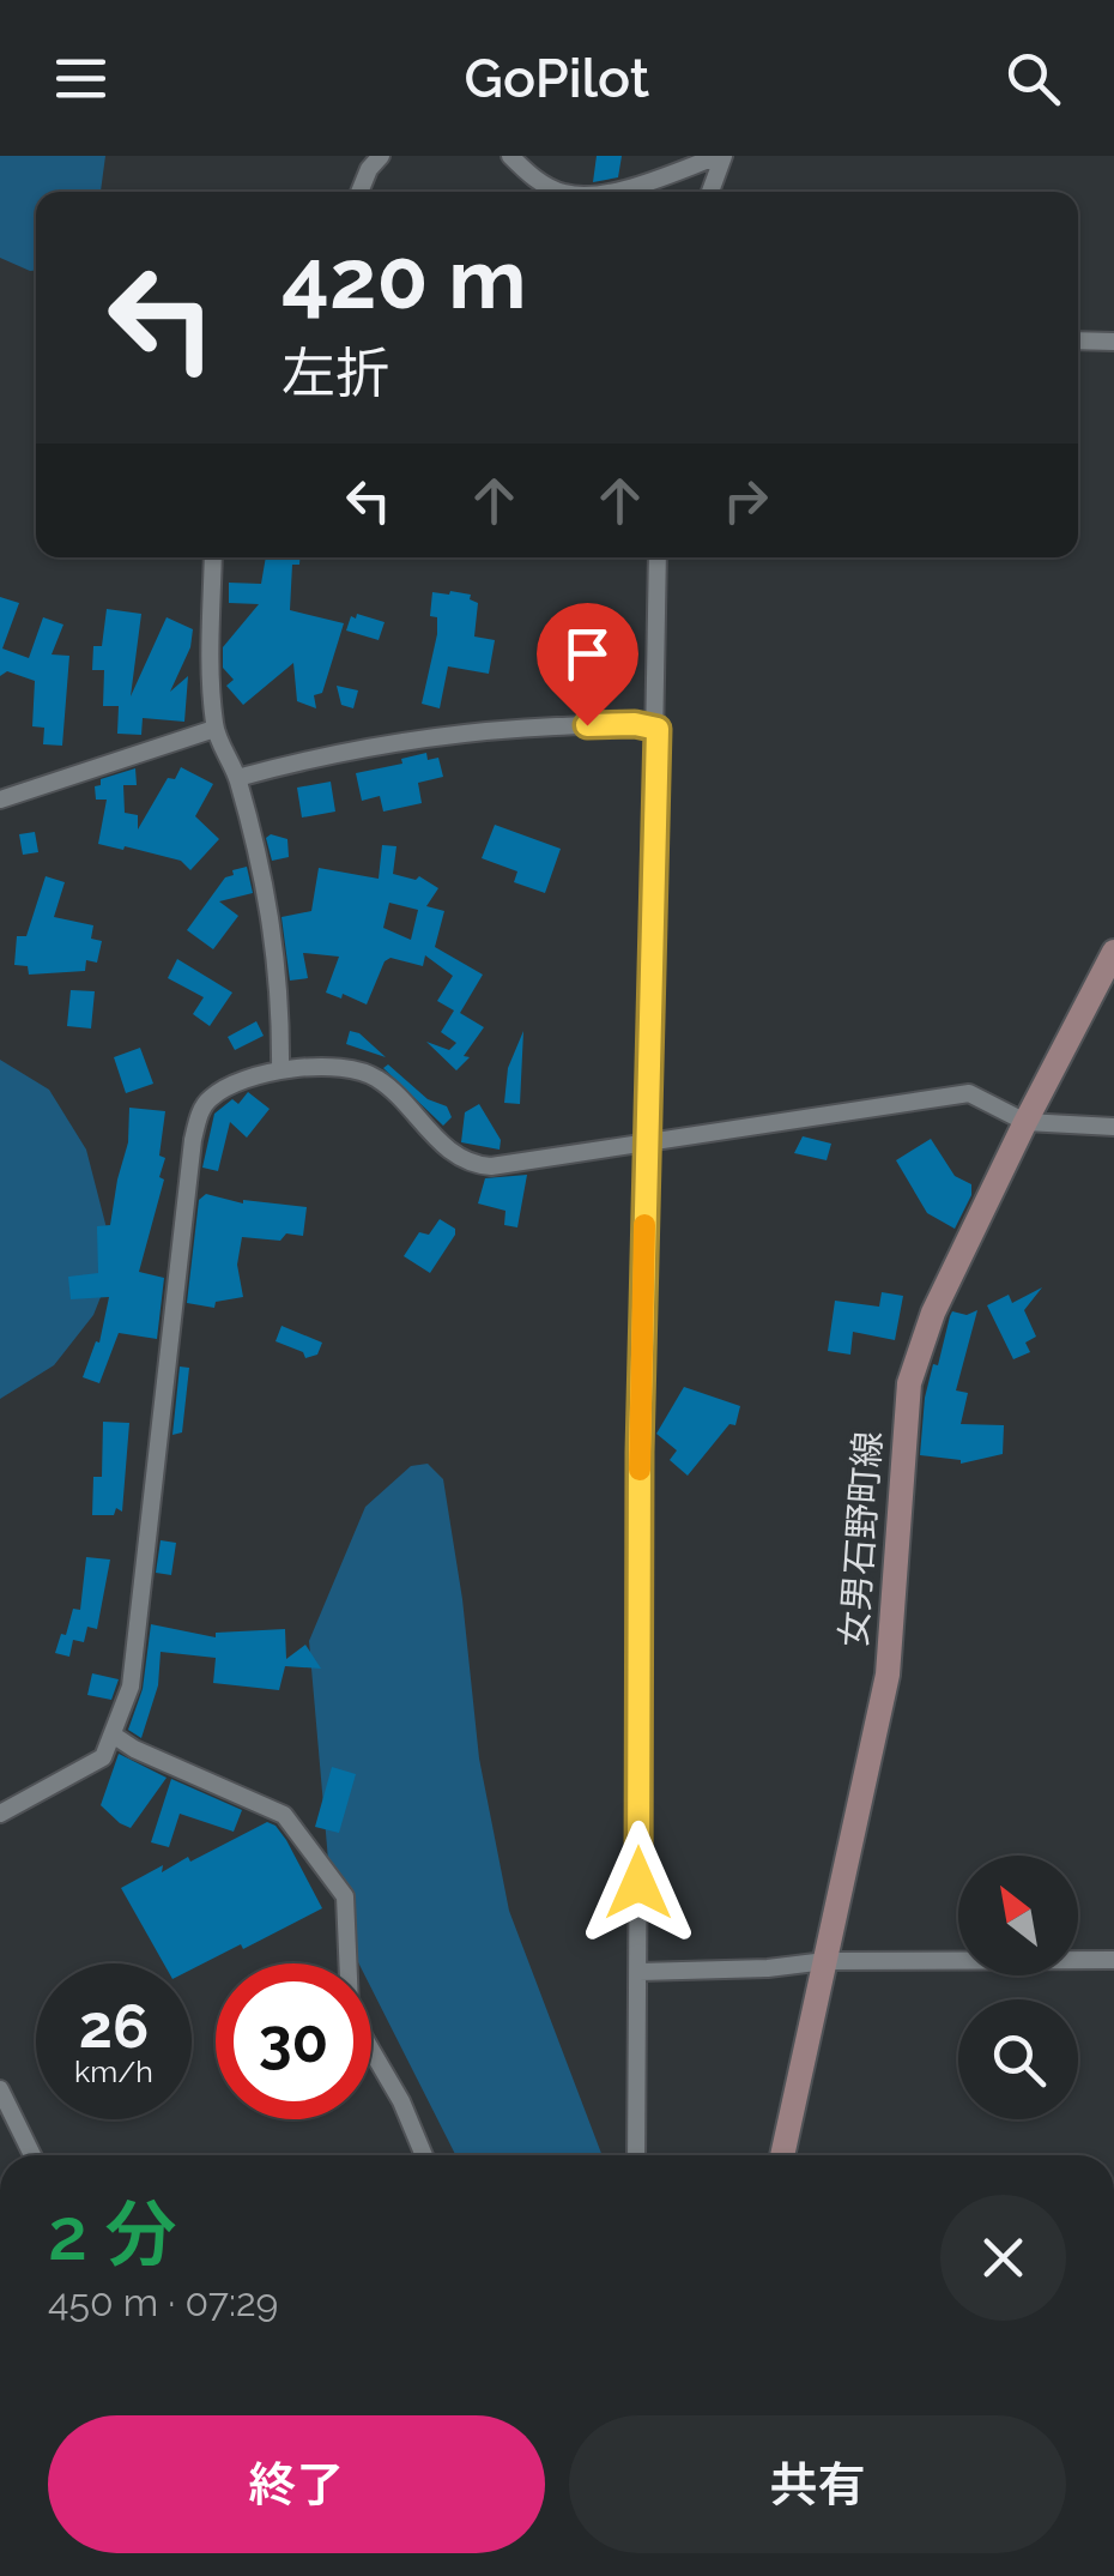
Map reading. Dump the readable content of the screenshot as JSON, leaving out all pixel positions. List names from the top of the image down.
{
  "streets": {
    "main road": ["女男石野町線"]
  },
  "north": "top left",
  "page": {
    "header": "GoPilot",
    "turn": ["420 m", "左折"],
    "speed": "26 km/h",
    "limit": "30",
    "heading": ["2 分", "450 m · 07:29"],
    "buttons": ["終了", "共有"]
  }
}
